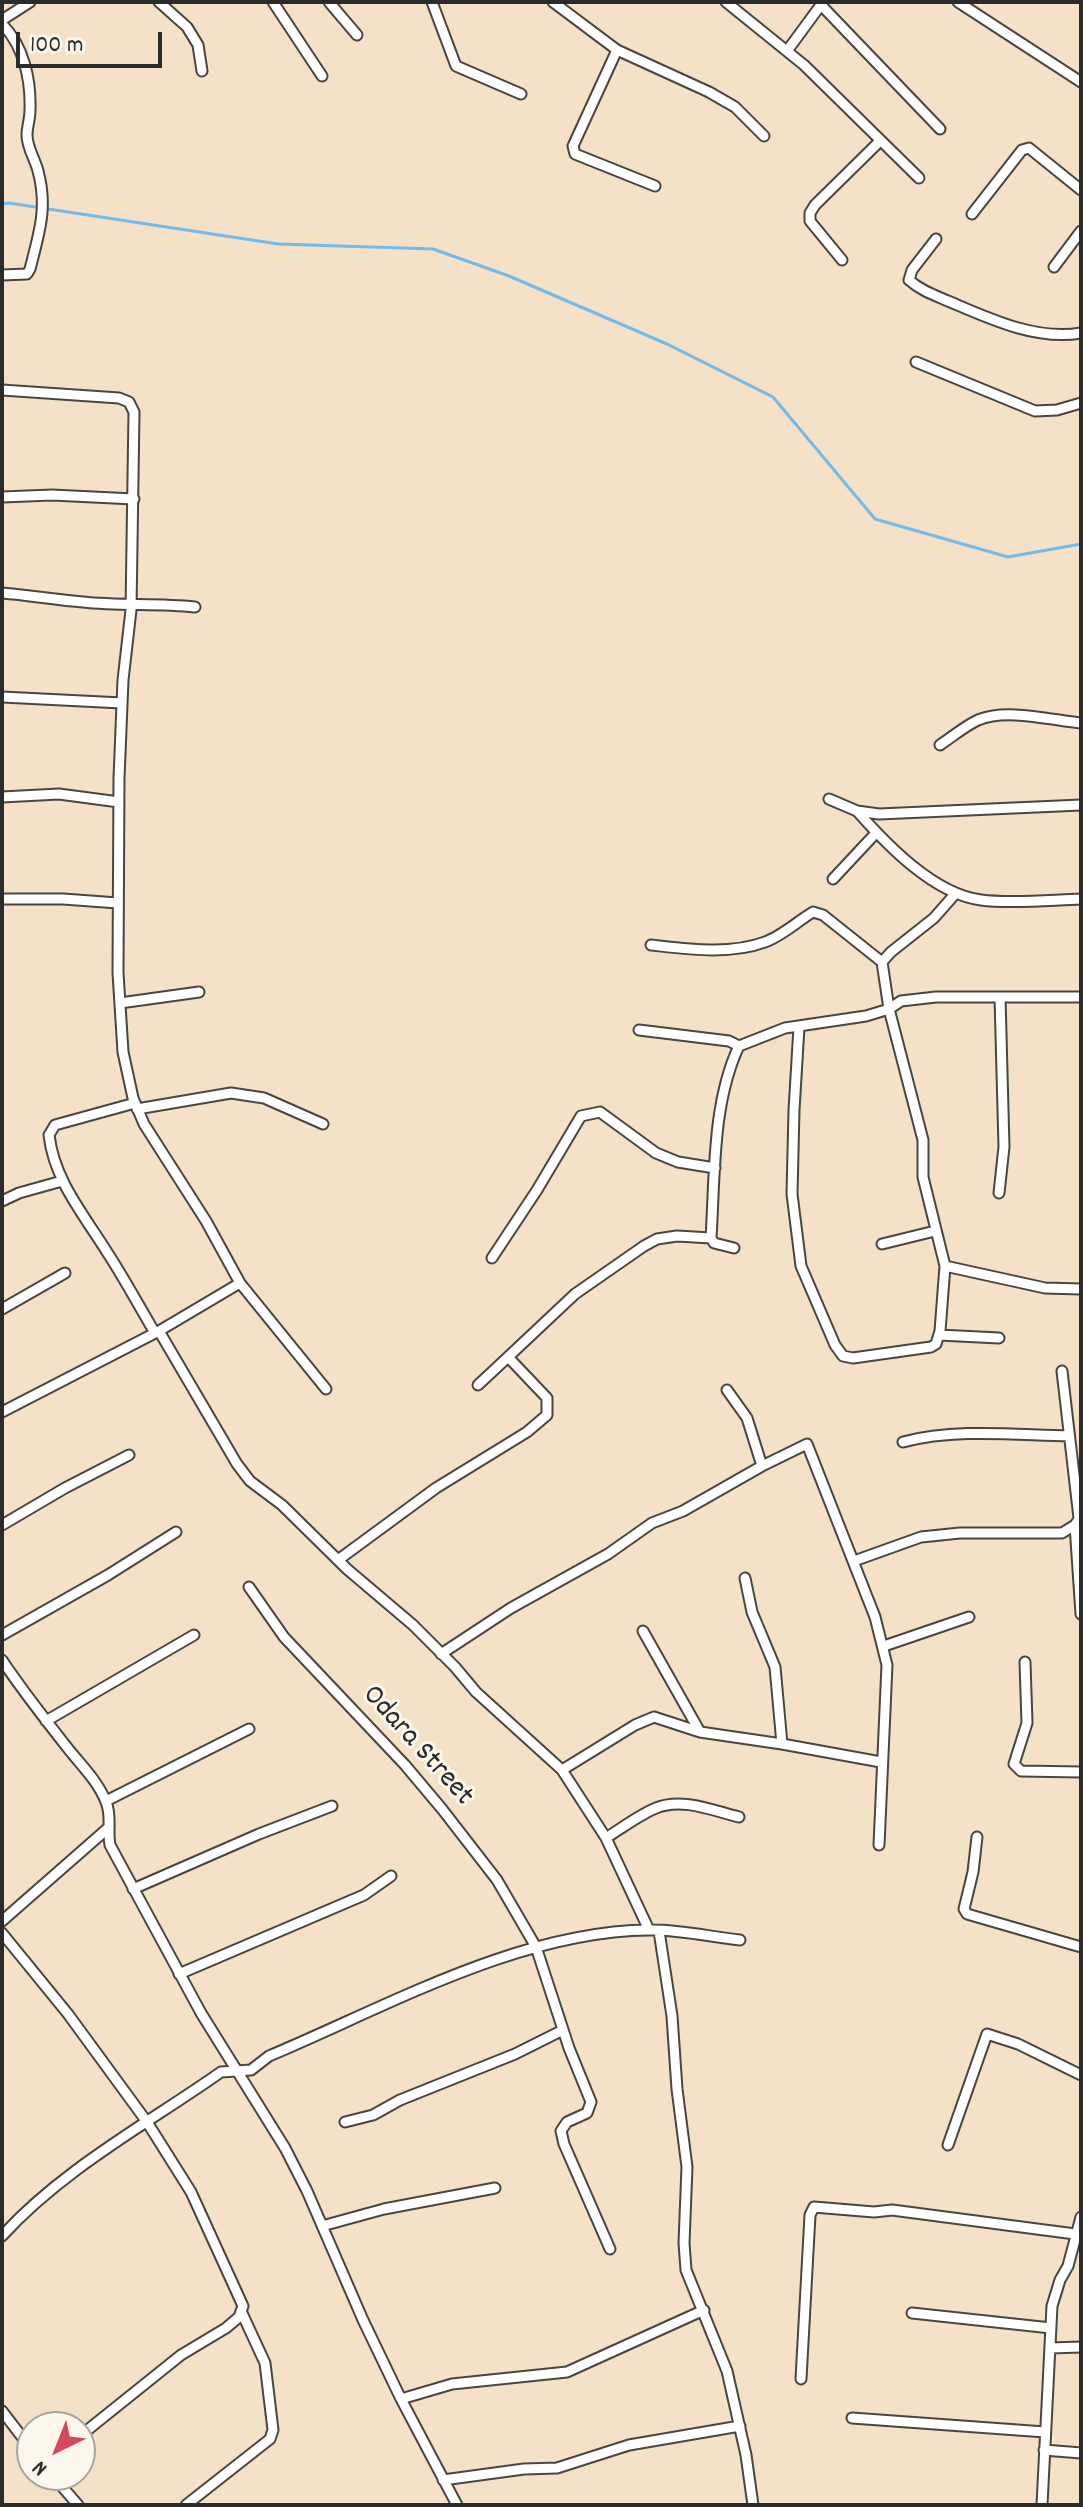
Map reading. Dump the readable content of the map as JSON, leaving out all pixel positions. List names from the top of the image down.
{
  "streets": {
    "street": ["Odara Street"]
  },
  "scale_bar": "100 m",
  "north": "bottom left"
}
